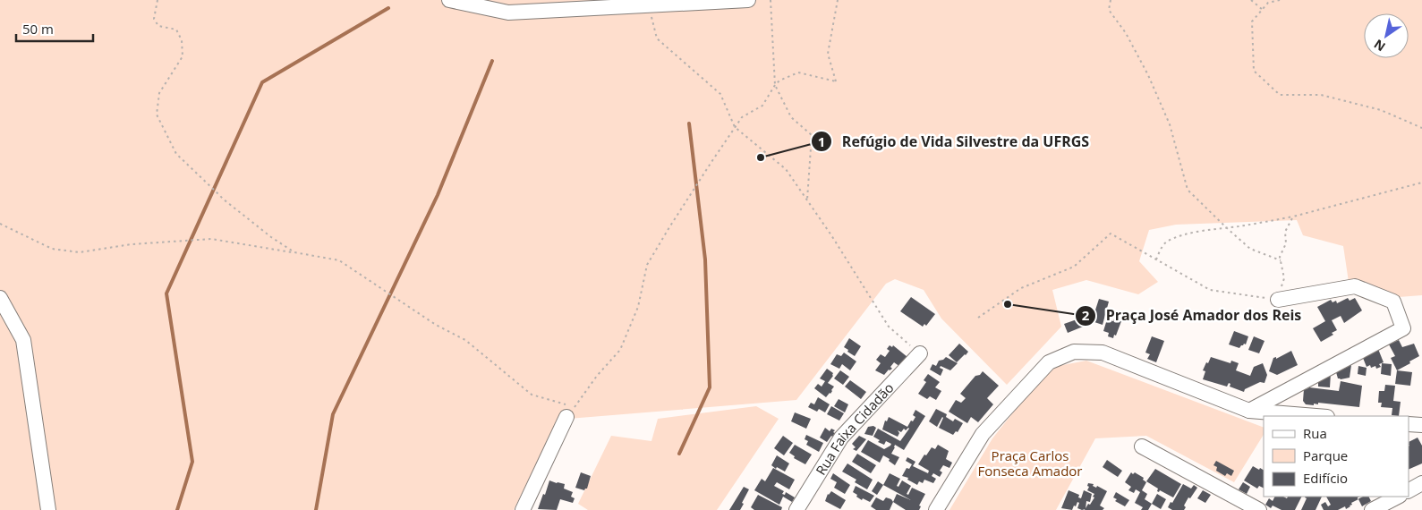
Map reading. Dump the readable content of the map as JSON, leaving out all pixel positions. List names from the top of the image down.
{
  "streets": {
    "street": ["Rua Faixa Cidadão"]
  },
  "parks": ["Praça Carlos Fonseca Amador"],
  "places": ["Refúgio de Vida Silvestre da UFRGS", "Praça José Amador dos Reis"],
  "legend": ["Rua", "Parque", "Edifício"],
  "scale_bar": "50 m",
  "north": "bottom left"
}
